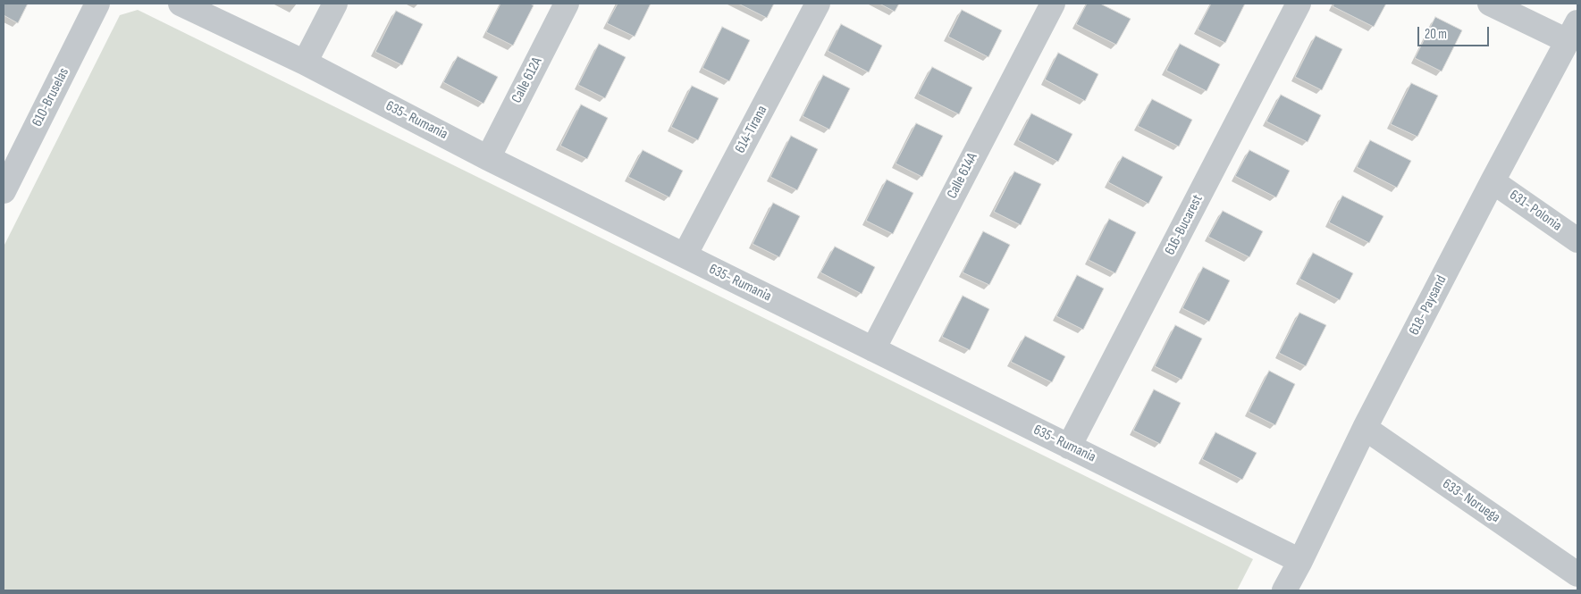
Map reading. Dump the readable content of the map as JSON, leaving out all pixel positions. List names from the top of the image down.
{
  "streets": {
    "street": [
      "Calle 612A",
      "610-Bruselas",
      "635- Rumania",
      "614-Tirana",
      "Calle 614A",
      "631- Polonia",
      "616-Bucarest",
      "618- Paysand",
      "633- Noruega"
    ]
  },
  "crossings": [
    ["Calle 612A", "635- Rumania"],
    ["635- Rumania", "614-Tirana"],
    ["635- Rumania", "Calle 614A"],
    ["635- Rumania", "616-Bucarest"],
    ["635- Rumania", "618- Paysand"],
    ["631- Polonia", "618- Paysand"],
    ["618- Paysand", "633- Noruega"]
  ],
  "scale_bar": "20 m"
}
